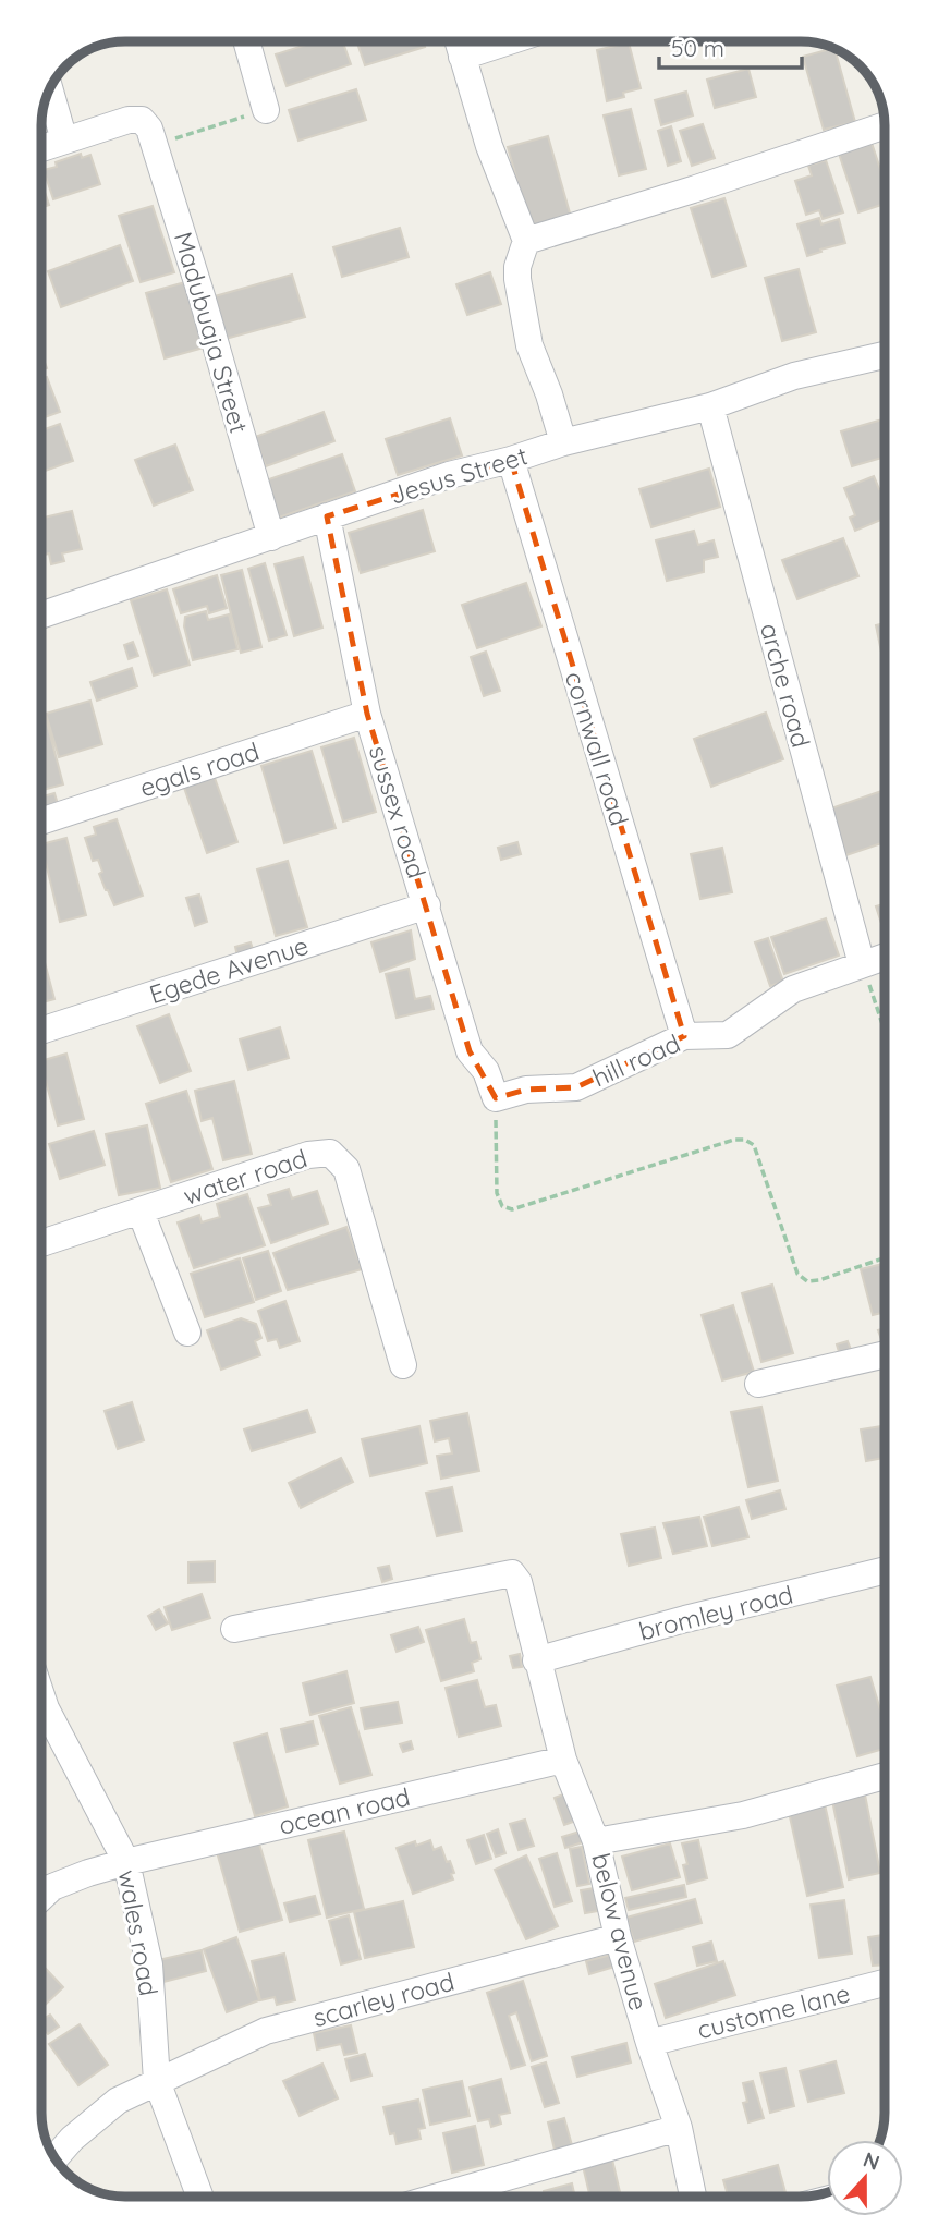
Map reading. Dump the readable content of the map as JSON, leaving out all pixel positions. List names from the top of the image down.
{
  "streets": {
    "street": [
      "Madubuaja Street",
      "Jesus Street",
      "arche road",
      "cornwall road",
      "egals road",
      "sussex road",
      "Egede Avenue",
      "hill road",
      "water road",
      "bromley road",
      "ocean road",
      "below avenue",
      "wales road",
      "scarley road",
      "custome lane"
    ]
  },
  "crossings": [
    ["Madubuaja Street", "Jesus Street"],
    ["Jesus Street", "arche road"],
    ["Jesus Street", "cornwall road"],
    ["Jesus Street", "sussex road"],
    ["arche road", "hill road"],
    ["cornwall road", "hill road"],
    ["egals road", "sussex road"],
    ["sussex road", "Egede Avenue"],
    ["sussex road", "hill road"],
    ["bromley road", "below avenue"],
    ["ocean road", "below avenue"],
    ["ocean road", "wales road"],
    ["below avenue", "scarley road"],
    ["below avenue", "custome lane"],
    ["wales road", "scarley road"]
  ],
  "scale_bar": "50 m",
  "north": "top"
}
